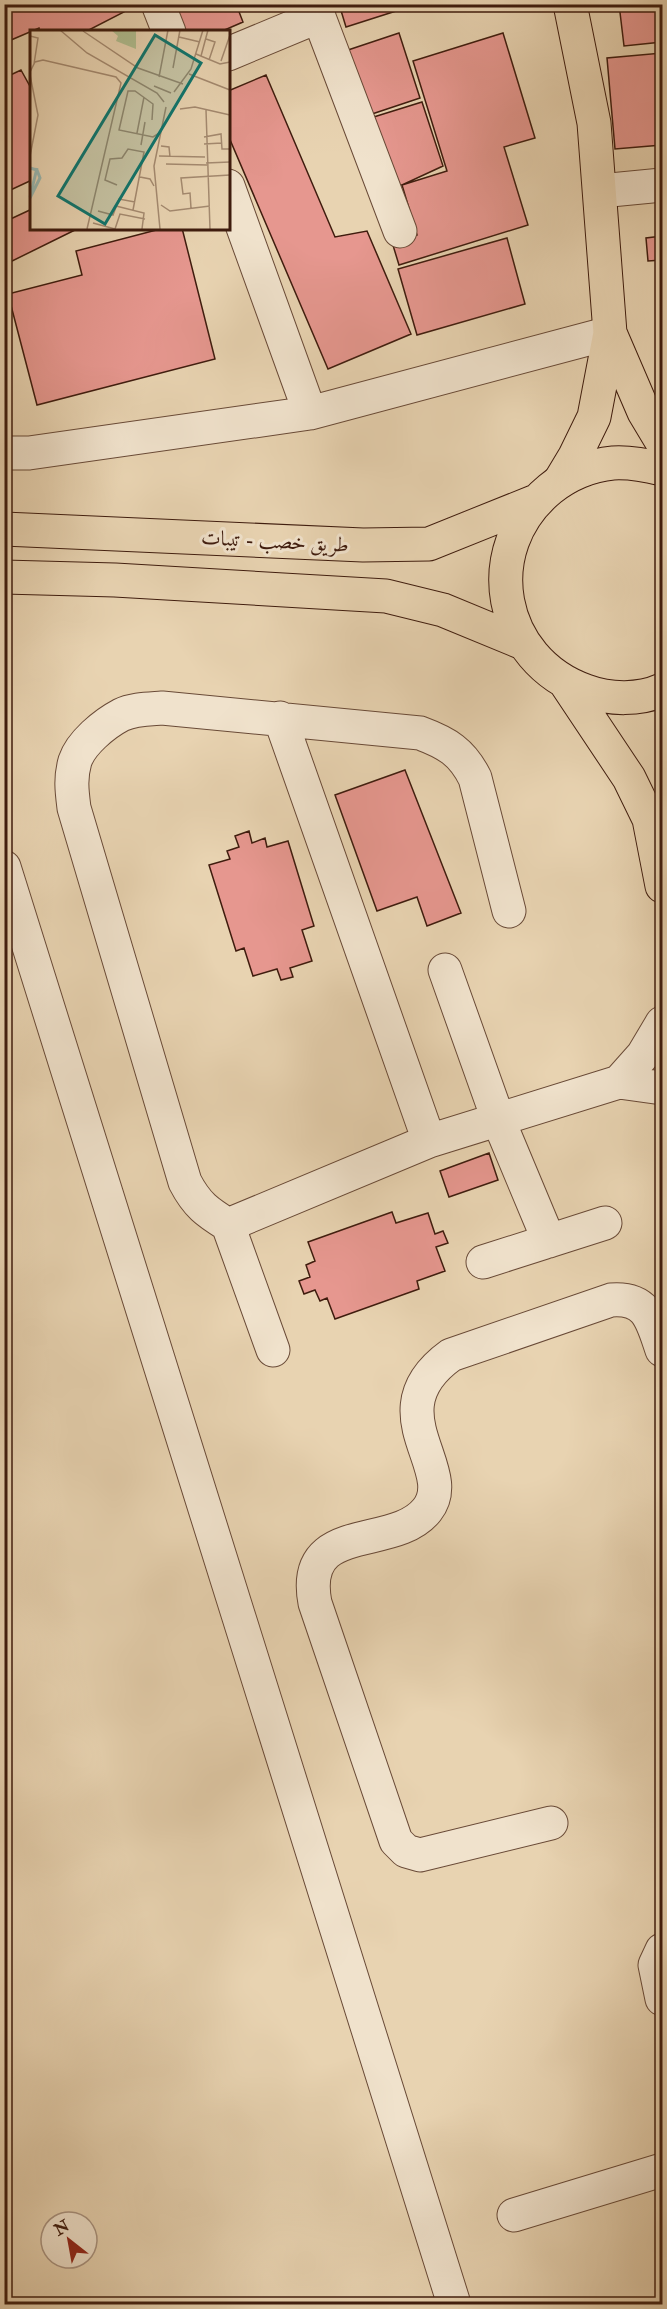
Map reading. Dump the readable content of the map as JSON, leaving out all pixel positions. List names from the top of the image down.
{
  "streets": {
    "main road": ["طريق خصب - تيبات"]
  },
  "north": "top left"
}
